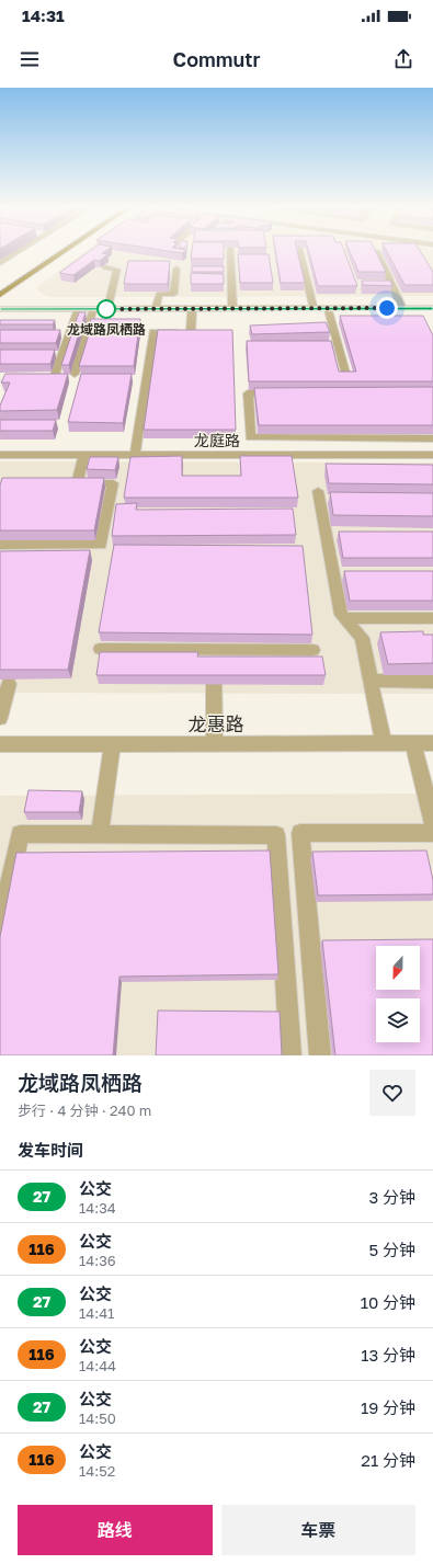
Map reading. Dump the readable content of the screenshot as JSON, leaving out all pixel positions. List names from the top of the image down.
{
  "streets": {
    "street": ["龙庭路", "龙惠路"]
  },
  "places": ["龙域路凤栖路"],
  "lines": ["bus line 27"],
  "north": "bottom",
  "page": {
    "status": "14:31",
    "header": "Commutr",
    "heading": [
      ["龙域路凤栖路", "步行 · 4 分钟 · 240 m"],
      "发车时间"
    ],
    "list": [
      {
        "mark": "27",
        "name": "公交",
        "note": "14:34",
        "value": "3 分钟"
      },
      {
        "mark": "116",
        "name": "公交",
        "note": "14:36",
        "value": "5 分钟"
      },
      {
        "mark": "27",
        "name": "公交",
        "note": "14:41",
        "value": "10 分钟"
      },
      {
        "mark": "116",
        "name": "公交",
        "note": "14:44",
        "value": "13 分钟"
      },
      {
        "mark": "27",
        "name": "公交",
        "note": "14:50",
        "value": "19 分钟"
      },
      {
        "mark": "116",
        "name": "公交",
        "note": "14:52",
        "value": "21 分钟"
      }
    ],
    "buttons": ["路线", "车票"]
  }
}
